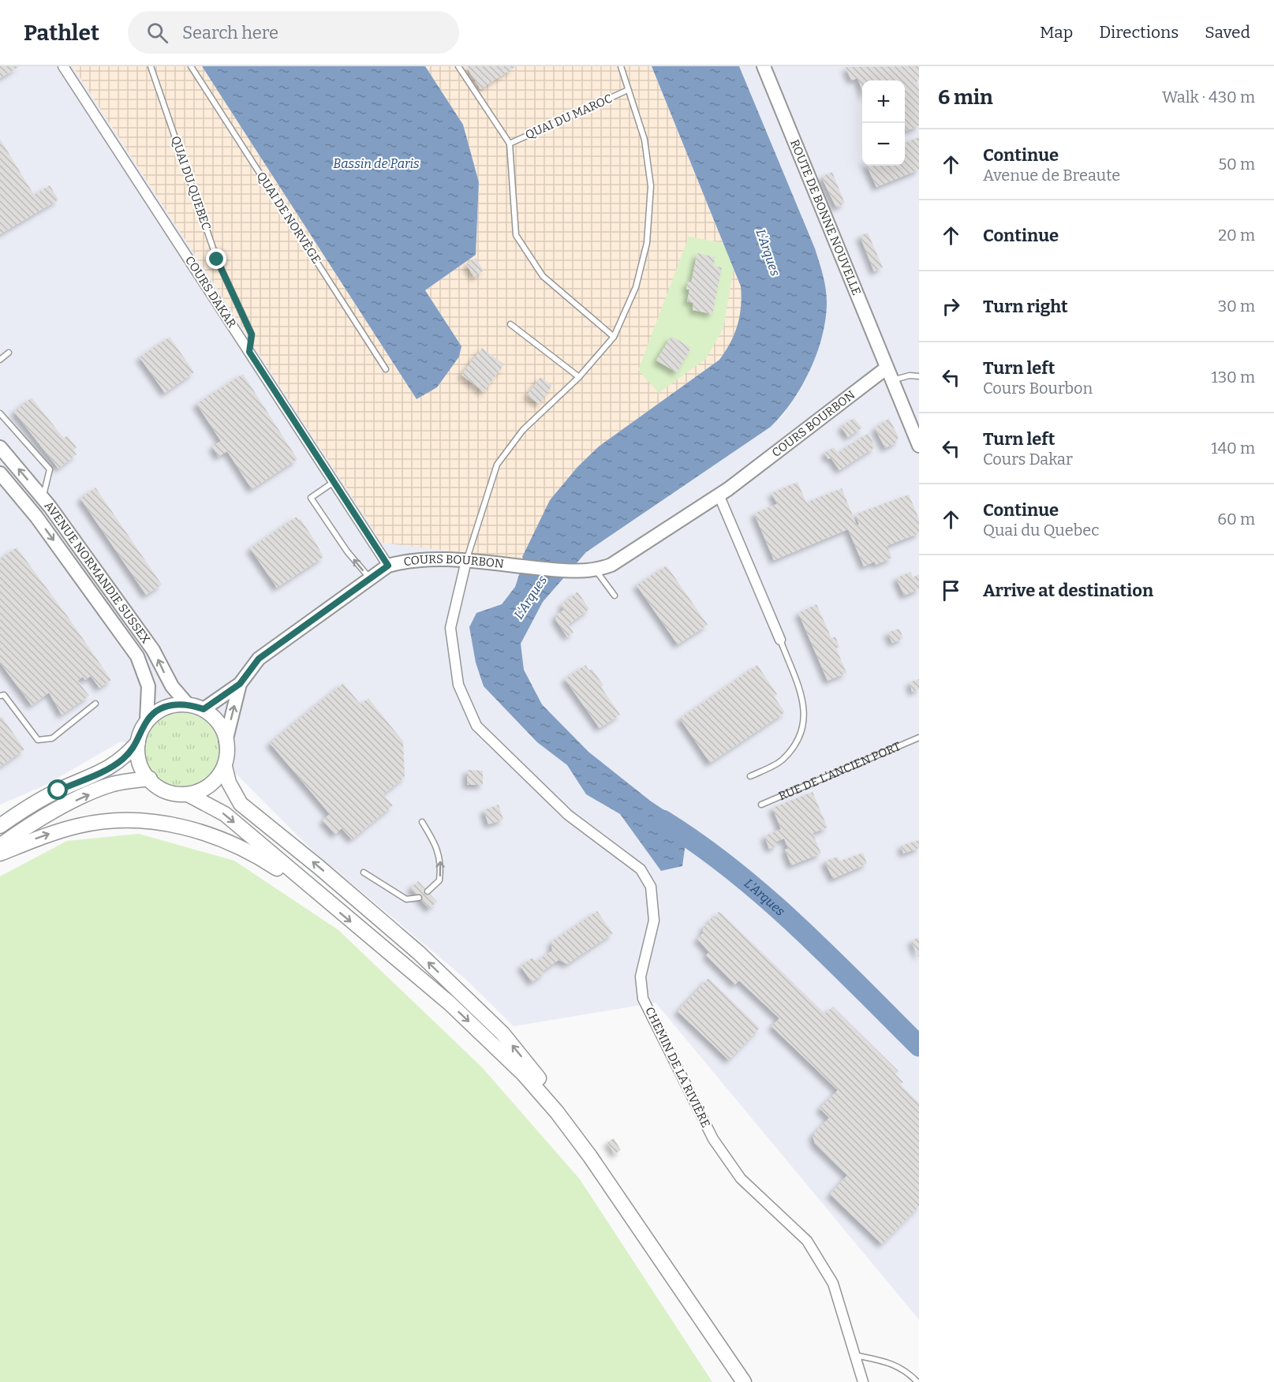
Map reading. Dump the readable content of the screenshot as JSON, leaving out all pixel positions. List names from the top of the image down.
{
  "streets": {
    "main road": ["ROUTE DE BONNE NOUVELLE", "COURS BOURBON", "AVENUE NORMANDIE SUSSEX"],
    "street": ["COURS DAKAR", "CHEMIN DE LA RIVIÈRE"],
    "lane": [
      "QUAI DU MAROC",
      "QUAI DU QUEBEC",
      "QUAI DE NORVÈGE",
      "RUE DE L'ANCIEN PORT"
    ]
  },
  "crossings": [
    ["QUAI DU QUEBEC", "COURS DAKAR"],
    ["ROUTE DE BONNE NOUVELLE", "COURS BOURBON"],
    ["COURS DAKAR", "COURS BOURBON"],
    ["COURS BOURBON", "AVENUE NORMANDIE SUSSEX"],
    ["COURS BOURBON", "CHEMIN DE LA RIVIÈRE"]
  ],
  "water": ["Bassin de Paris", "L'Arques"],
  "page": {
    "header": "Pathlet",
    "search": "Search here",
    "nav": ["Map", "Directions", "Saved"],
    "heading": ["6 min", "Walk · 430 m"],
    "map_buttons": ["+", "−"],
    "list": [
      ["Continue", "Avenue de Breaute", "50 m"],
      ["Continue", "20 m"],
      ["Turn right", "30 m"],
      ["Turn left", "Cours Bourbon", "130 m"],
      ["Turn left", "Cours Dakar", "140 m"],
      ["Continue", "Quai du Quebec", "60 m"],
      "Arrive at destination"
    ]
  }
}
